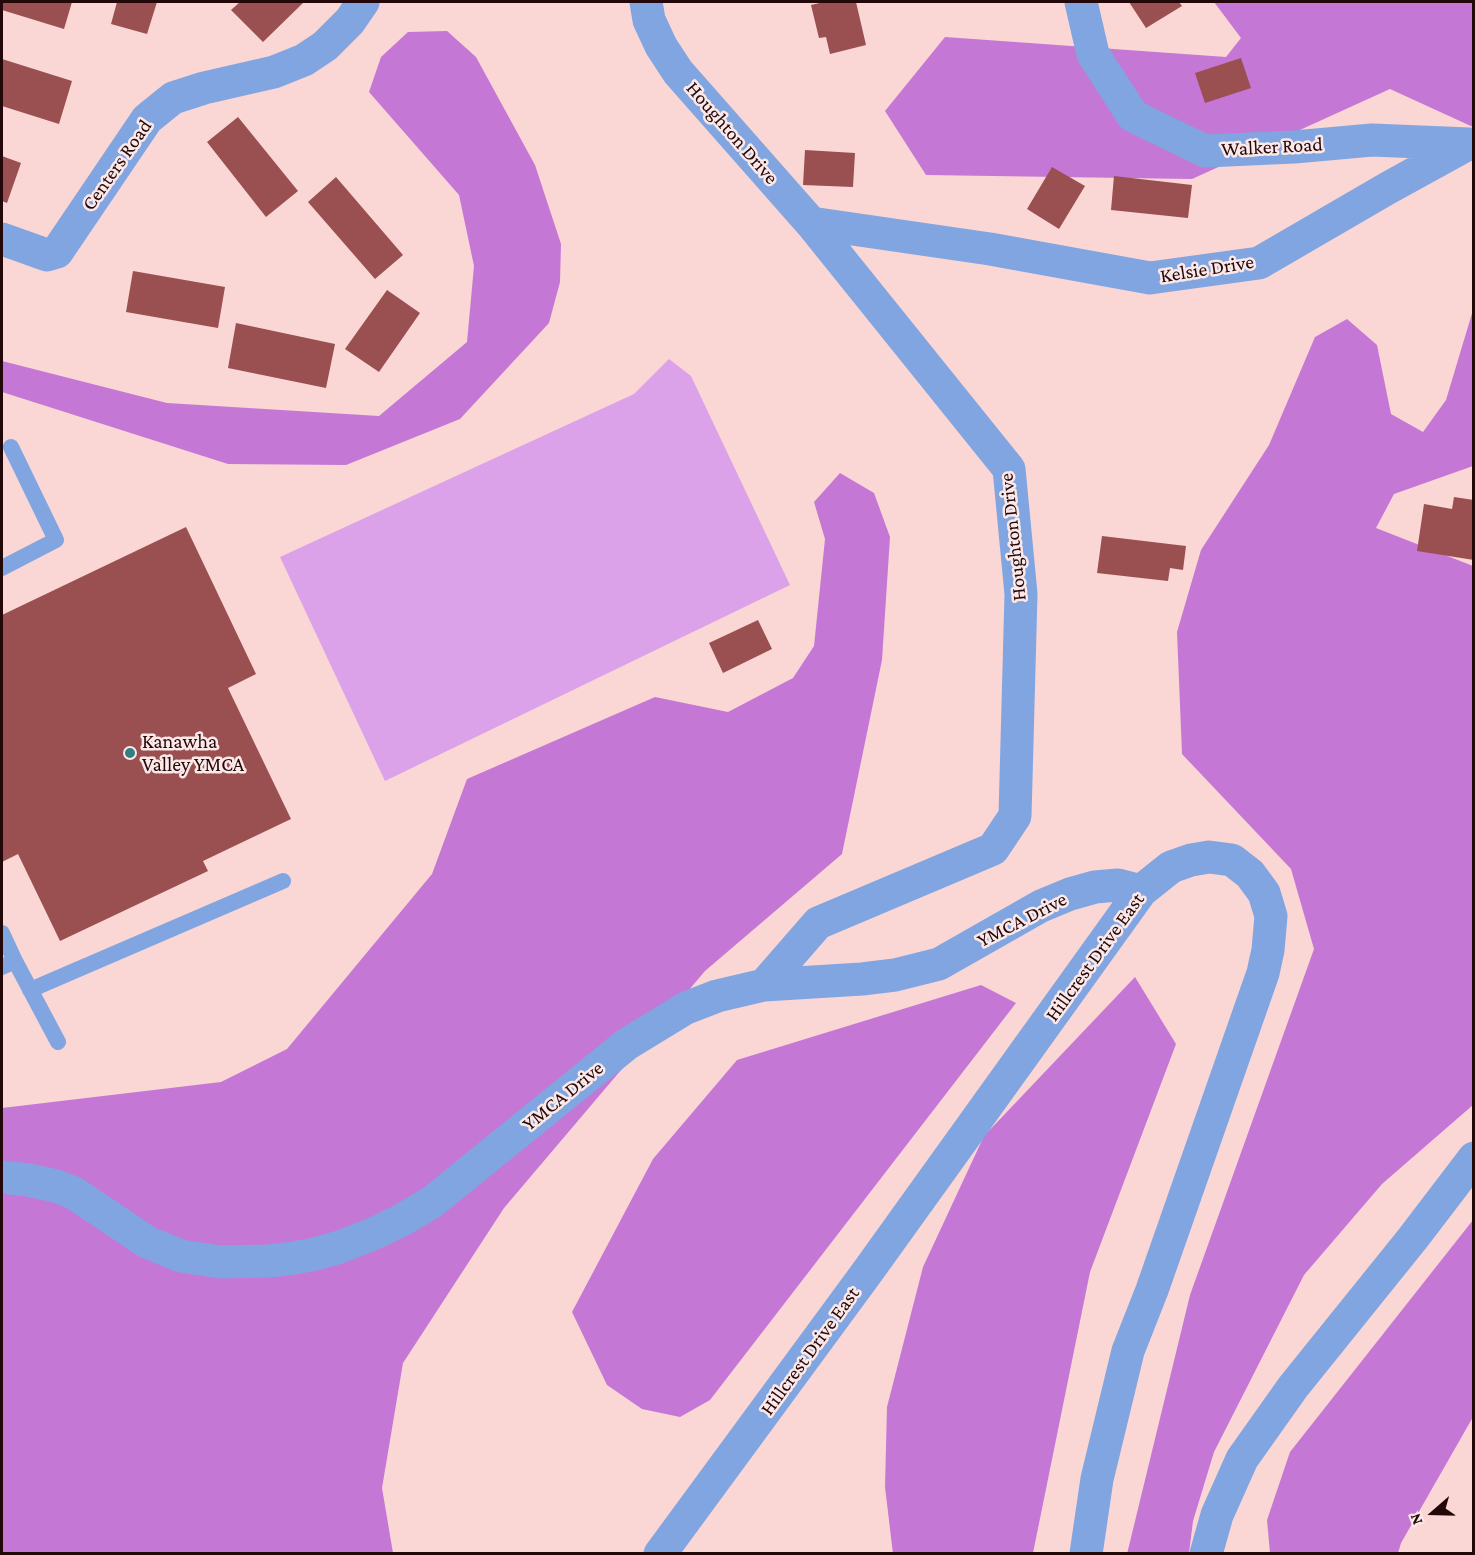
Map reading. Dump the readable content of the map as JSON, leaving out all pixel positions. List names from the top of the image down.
{
  "streets": {
    "street": [
      "Houghton Drive",
      "Walker Road",
      "Centers Road",
      "Kelsie Drive",
      "YMCA Drive",
      "Hillcrest Drive East"
    ]
  },
  "crossings": [
    ["Houghton Drive", "Kelsie Drive"],
    ["Houghton Drive", "YMCA Drive"],
    ["Walker Road", "Kelsie Drive"],
    ["YMCA Drive", "Hillcrest Drive East"]
  ],
  "places": ["Kanawha Valley YMCA"],
  "north": "left"
}
